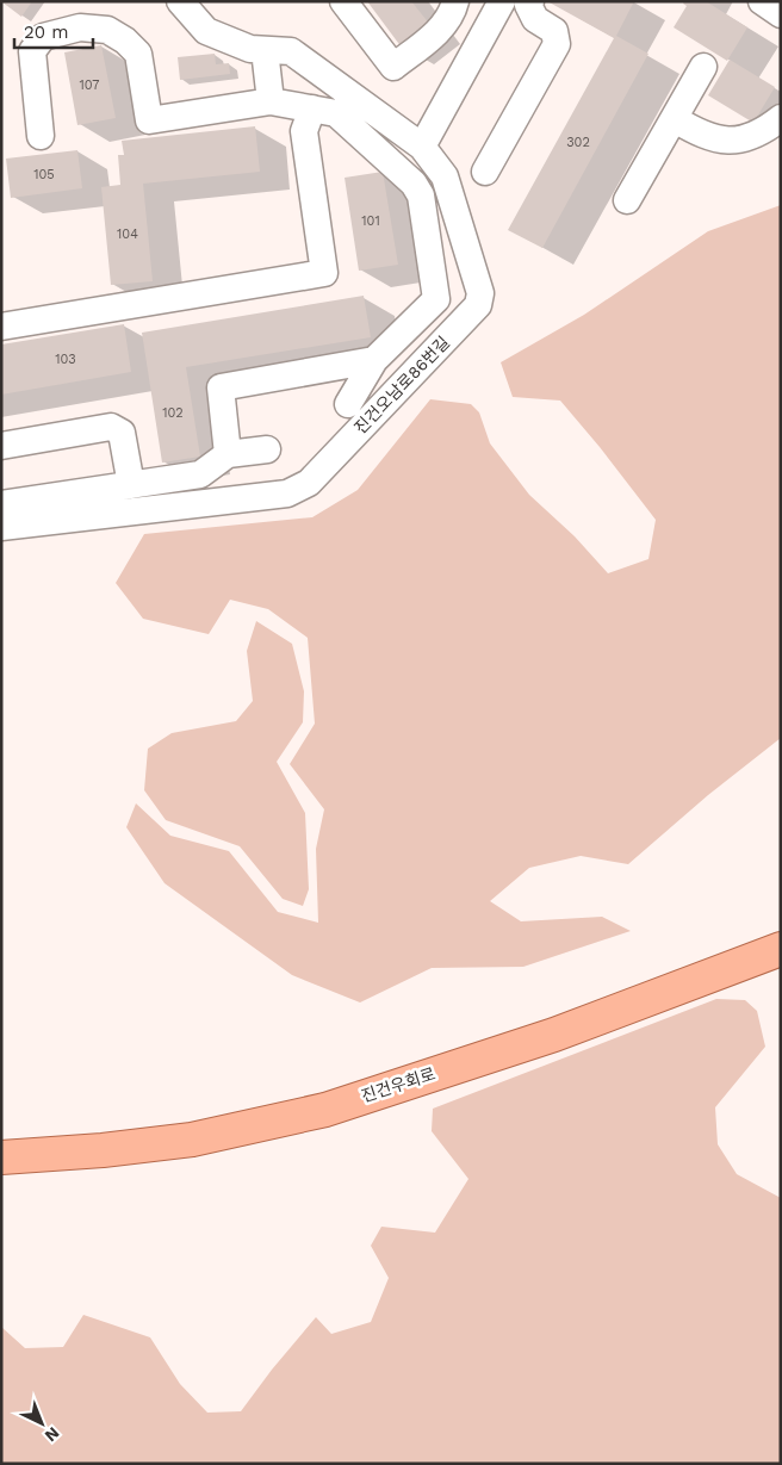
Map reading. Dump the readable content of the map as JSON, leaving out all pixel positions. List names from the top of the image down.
{
  "streets": {
    "main road": ["진건우회로"],
    "street": ["진건오남로86번길"]
  },
  "house_numbers": [
    "107",
    "302",
    "105",
    "101",
    "104",
    "103",
    "102"
  ],
  "scale_bar": "20 m",
  "north": "bottom right"
}
